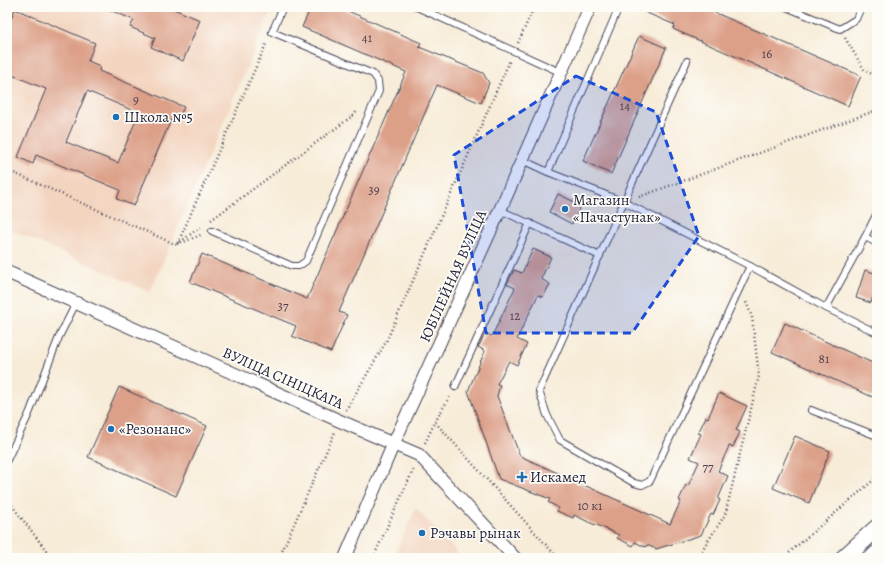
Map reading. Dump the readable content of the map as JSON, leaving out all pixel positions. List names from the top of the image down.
{
  "streets": {
    "street": ["ЮБІЛЕЙНАЯ ВУЛІЦА", "ВУЛІЦА СІНІЦКАГА"]
  },
  "crossings": [
    ["ЮБІЛЕЙНАЯ ВУЛІЦА", "ВУЛІЦА СІНІЦКАГА"]
  ],
  "places": {
    "other": [
      "Школа №5",
      "Магазин «Пачастунак»",
      "«Резонанс»",
      "Рэчавы рынак"
    ],
    "health": ["Искамед"]
  },
  "house_numbers": [
    "41",
    "16",
    "9",
    "14",
    "39",
    "37",
    "12",
    "81",
    "77",
    "10 к1"
  ]
}
